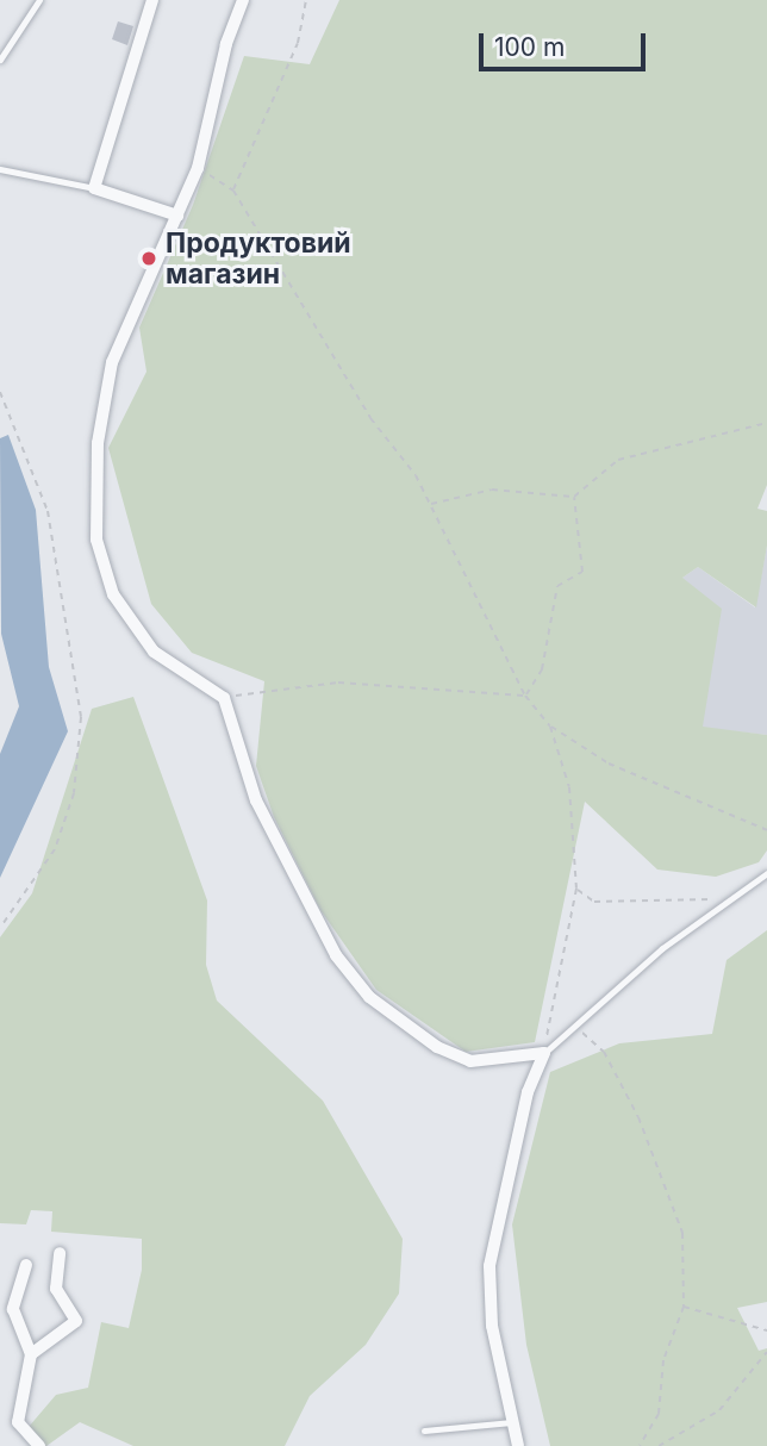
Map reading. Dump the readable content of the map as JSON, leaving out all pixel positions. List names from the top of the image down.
{
  "places": ["Продуктовий магазин"],
  "scale_bar": "100 m"
}
